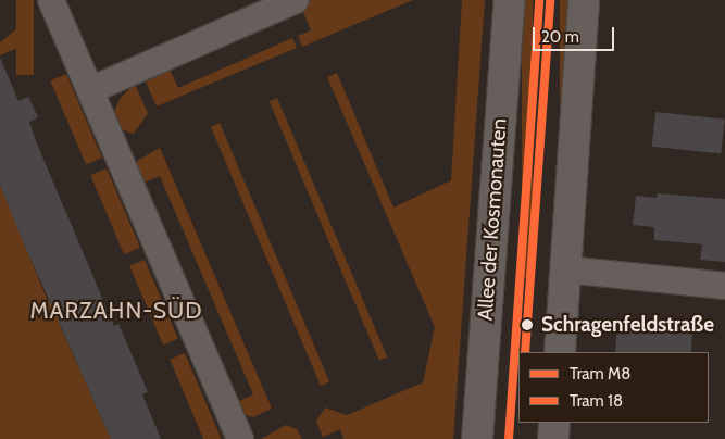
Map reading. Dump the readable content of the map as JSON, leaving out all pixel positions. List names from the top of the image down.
{
  "streets": {
    "main road": ["Allee der Kosmonauten"]
  },
  "districts": ["MARZAHN-SÜD"],
  "places": ["Schragenfeldstraße"],
  "lines": ["tram line M8", "tram line 18"],
  "legend": ["Tram M8", "Tram 18"],
  "scale_bar": "20 m"
}
